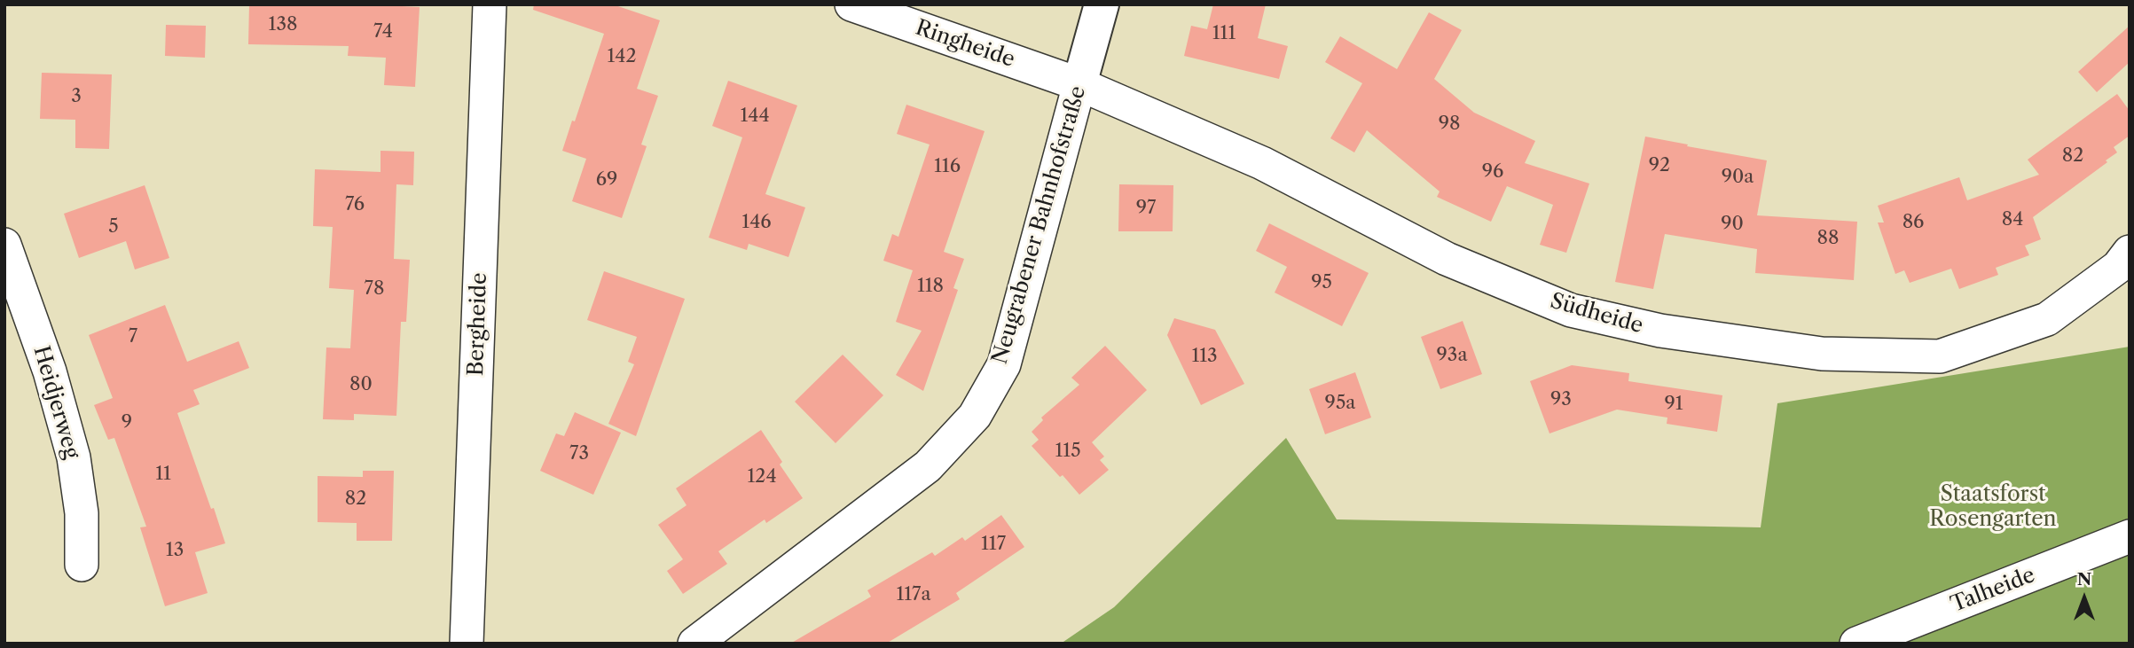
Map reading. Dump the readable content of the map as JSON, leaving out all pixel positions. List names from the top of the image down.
{
  "streets": {
    "street": [
      "Ringheide",
      "Neugrabener Bahnhofstraße",
      "Südheide",
      "Bergheide",
      "Heidjerweg",
      "Talheide"
    ]
  },
  "crossings": [
    ["Ringheide", "Neugrabener Bahnhofstraße"],
    ["Ringheide", "Südheide"],
    ["Neugrabener Bahnhofstraße", "Südheide"]
  ],
  "parks": ["Staatsforst Rosengarten"],
  "house_numbers": [
    "138",
    "74",
    "111",
    "142",
    "3",
    "144",
    "98",
    "82",
    "92",
    "116",
    "96",
    "90a",
    "69",
    "76",
    "97",
    "84",
    "146",
    "86",
    "90",
    "5",
    "88",
    "95",
    "118",
    "78",
    "7",
    "93a",
    "113",
    "80",
    "93",
    "95a",
    "91",
    "9",
    "115",
    "73",
    "11",
    "124",
    "82",
    "117",
    "13",
    "117a"
  ],
  "north": "top"
}
